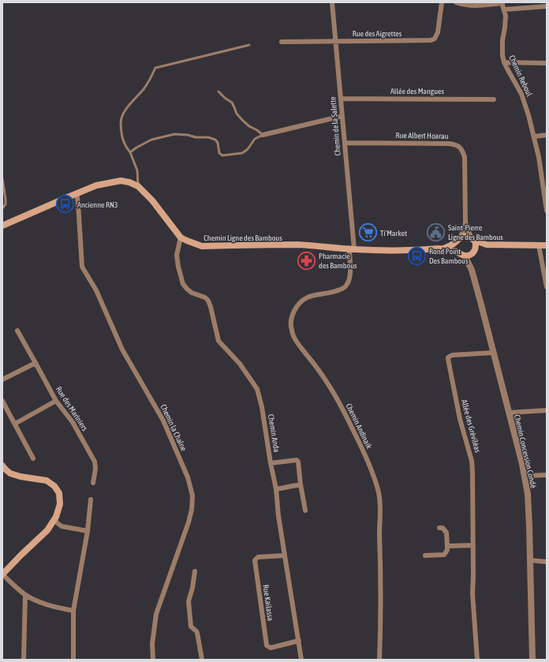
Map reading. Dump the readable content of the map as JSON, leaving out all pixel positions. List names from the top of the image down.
{
  "streets": {
    "main road": ["Chemin Ligne des Bambous"],
    "street": [
      "Rue des Aigrettes",
      "Chemin Reboul",
      "Allée des Mangues",
      "Chemin de la Salette",
      "Rue Albert Hoarau",
      "Rue des Mariniers",
      "Chemin Andinaik",
      "Allée des Gréviléas",
      "Chemin la Chaîne",
      "Chemin Anda",
      "Chemin Concession Condé",
      "Rue Kailassa"
    ]
  },
  "crossings": [
    ["Rue des Aigrettes", "Chemin de la Salette"],
    ["Allée des Mangues", "Chemin de la Salette"],
    ["Chemin de la Salette", "Rue Albert Hoarau"],
    ["Chemin de la Salette", "Chemin Ligne des Bambous"],
    ["Chemin de la Salette", "Chemin Andinaik"],
    ["Rue Albert Hoarau", "Chemin Ligne des Bambous"],
    ["Rue Albert Hoarau", "Chemin Concession Condé"],
    ["Chemin Ligne des Bambous", "Chemin Andinaik"],
    ["Chemin Ligne des Bambous", "Chemin la Chaîne"],
    ["Chemin Ligne des Bambous", "Chemin Anda"],
    ["Chemin Ligne des Bambous", "Chemin Concession Condé"],
    ["Allée des Gréviléas", "Chemin Concession Condé"],
    ["Chemin Anda", "Rue Kailassa"]
  ],
  "places": {
    "bus stop": ["Ancienne RN3", "Rond Point Des Bambous"],
    "public building": ["Saint-Pierre Ligne des Bambous"],
    "supermarket": ["Ti'Market"],
    "pharmacy": ["Pharmacie des Bambous"]
  }
}
